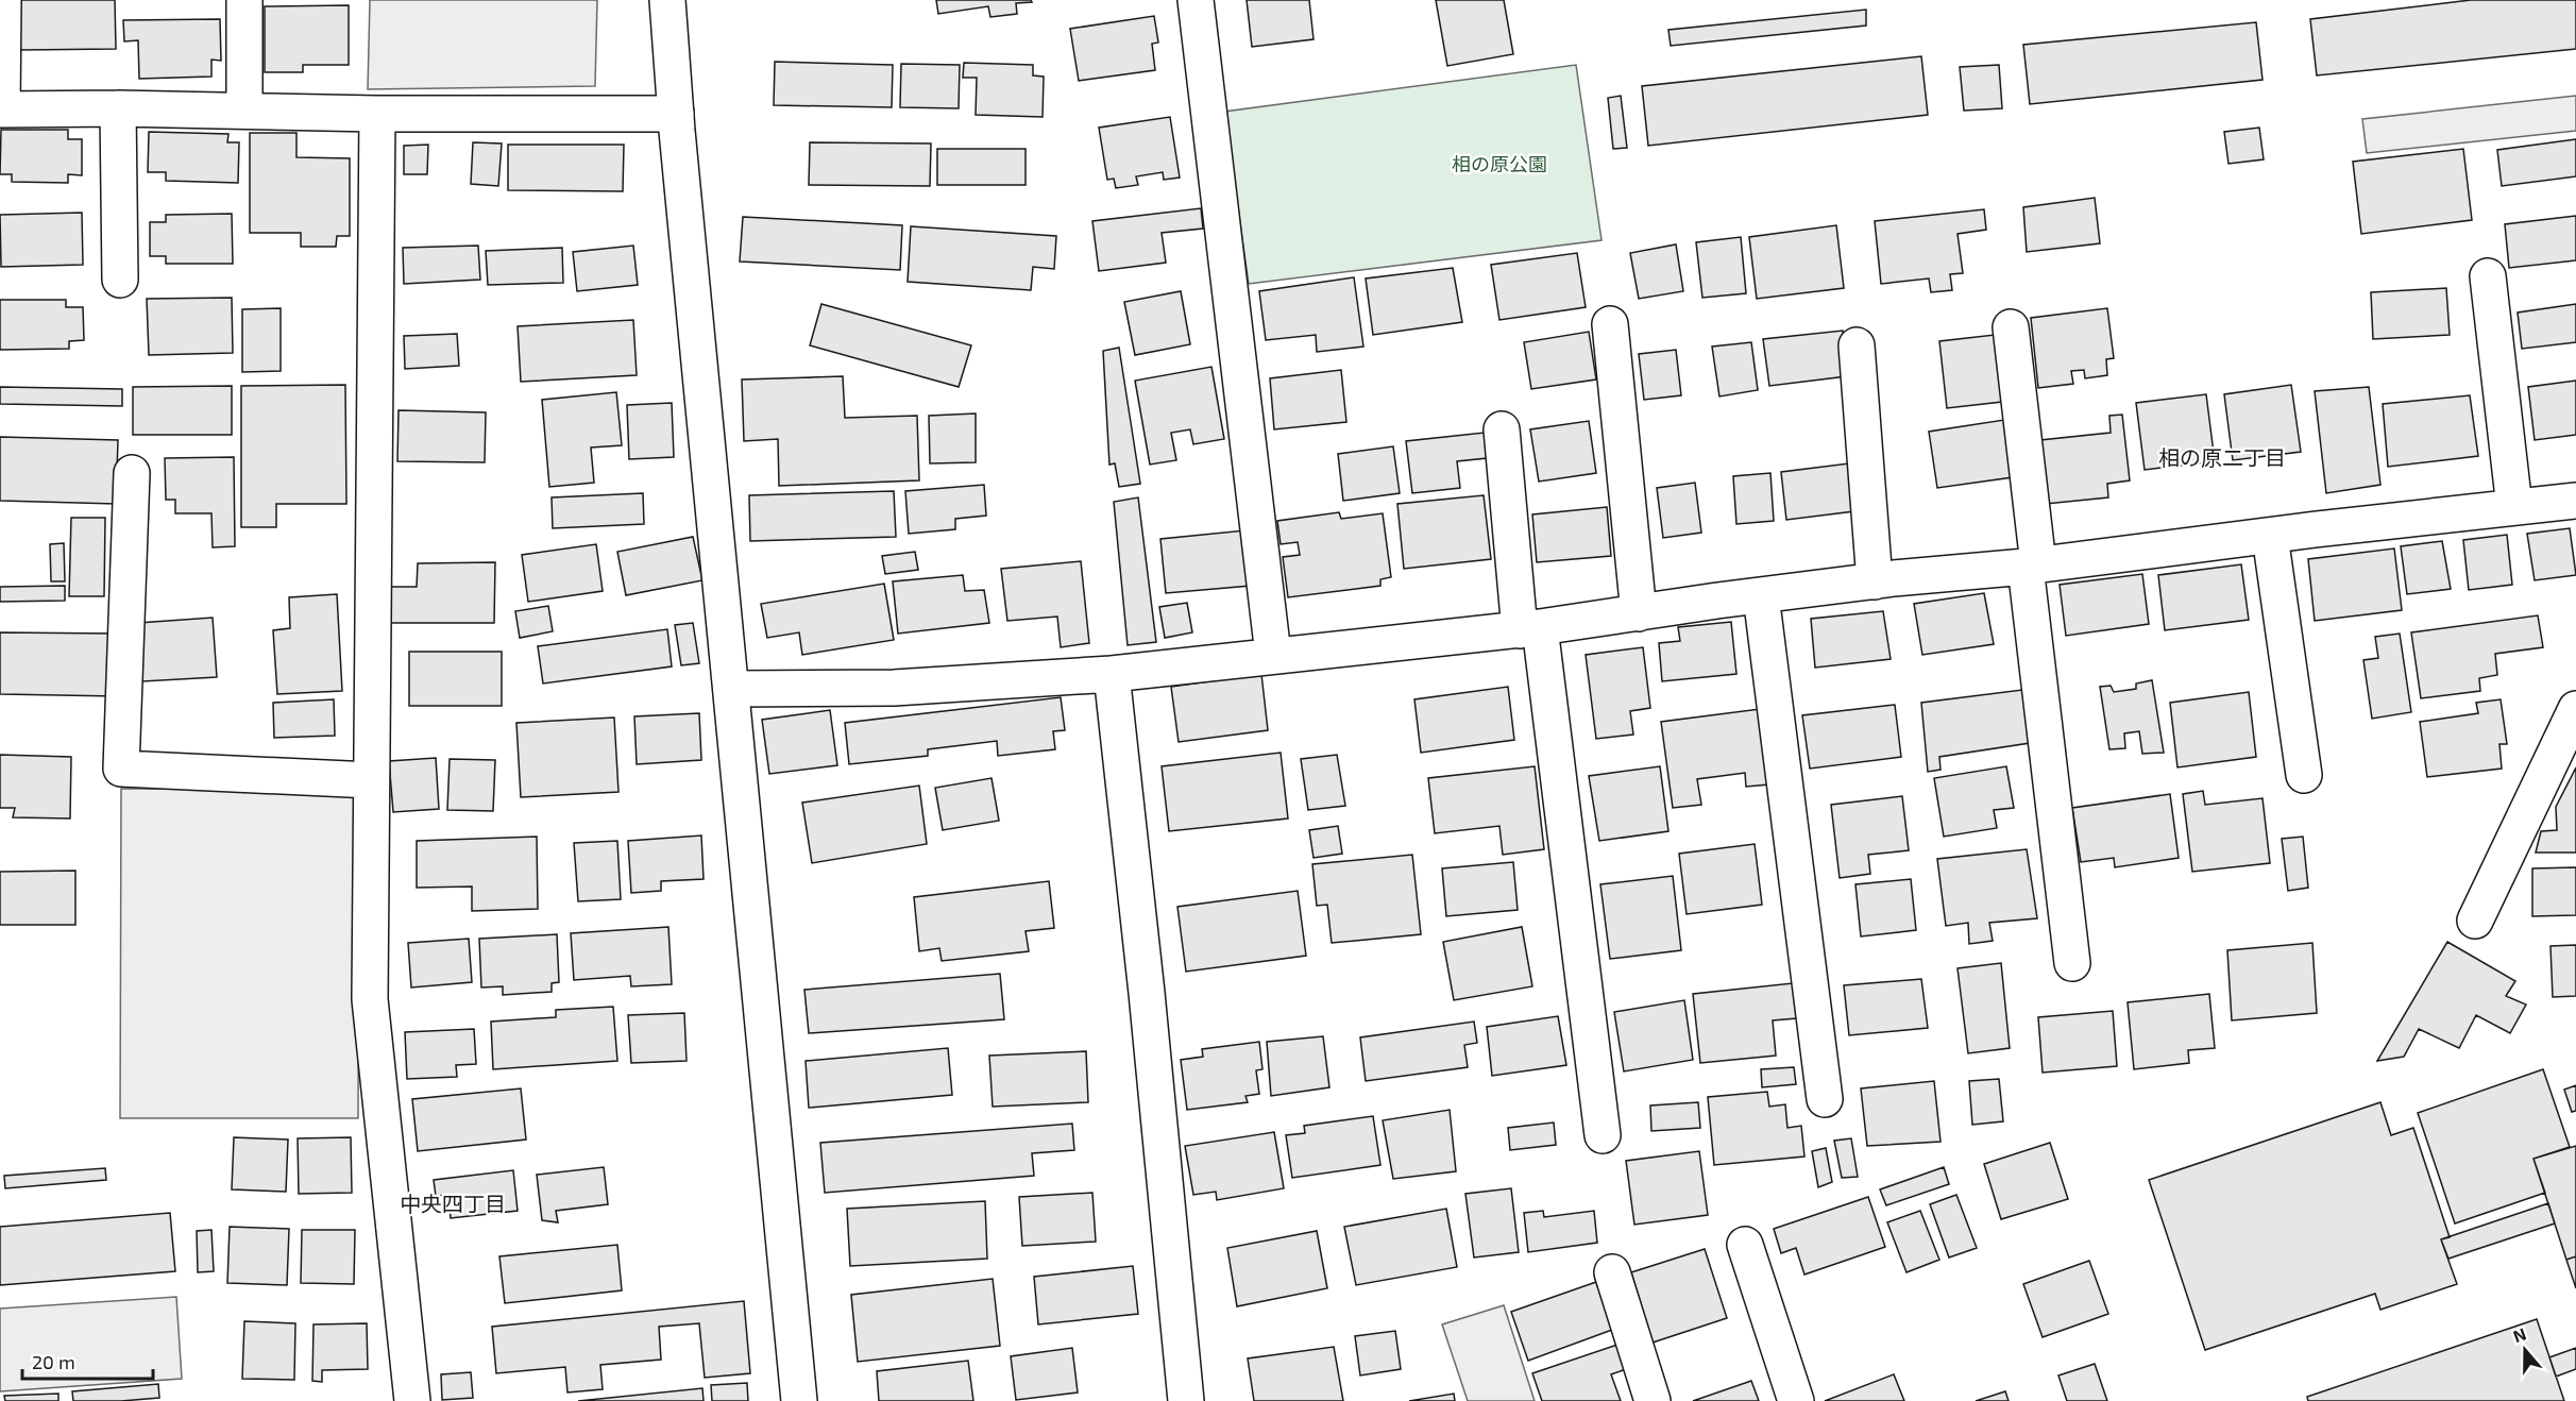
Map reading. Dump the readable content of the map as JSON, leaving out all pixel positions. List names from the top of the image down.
{
  "districts": ["相の原二丁目", "中央四丁目"],
  "parks": ["相の原公園"],
  "scale_bar": "20 m",
  "north": "top"
}
